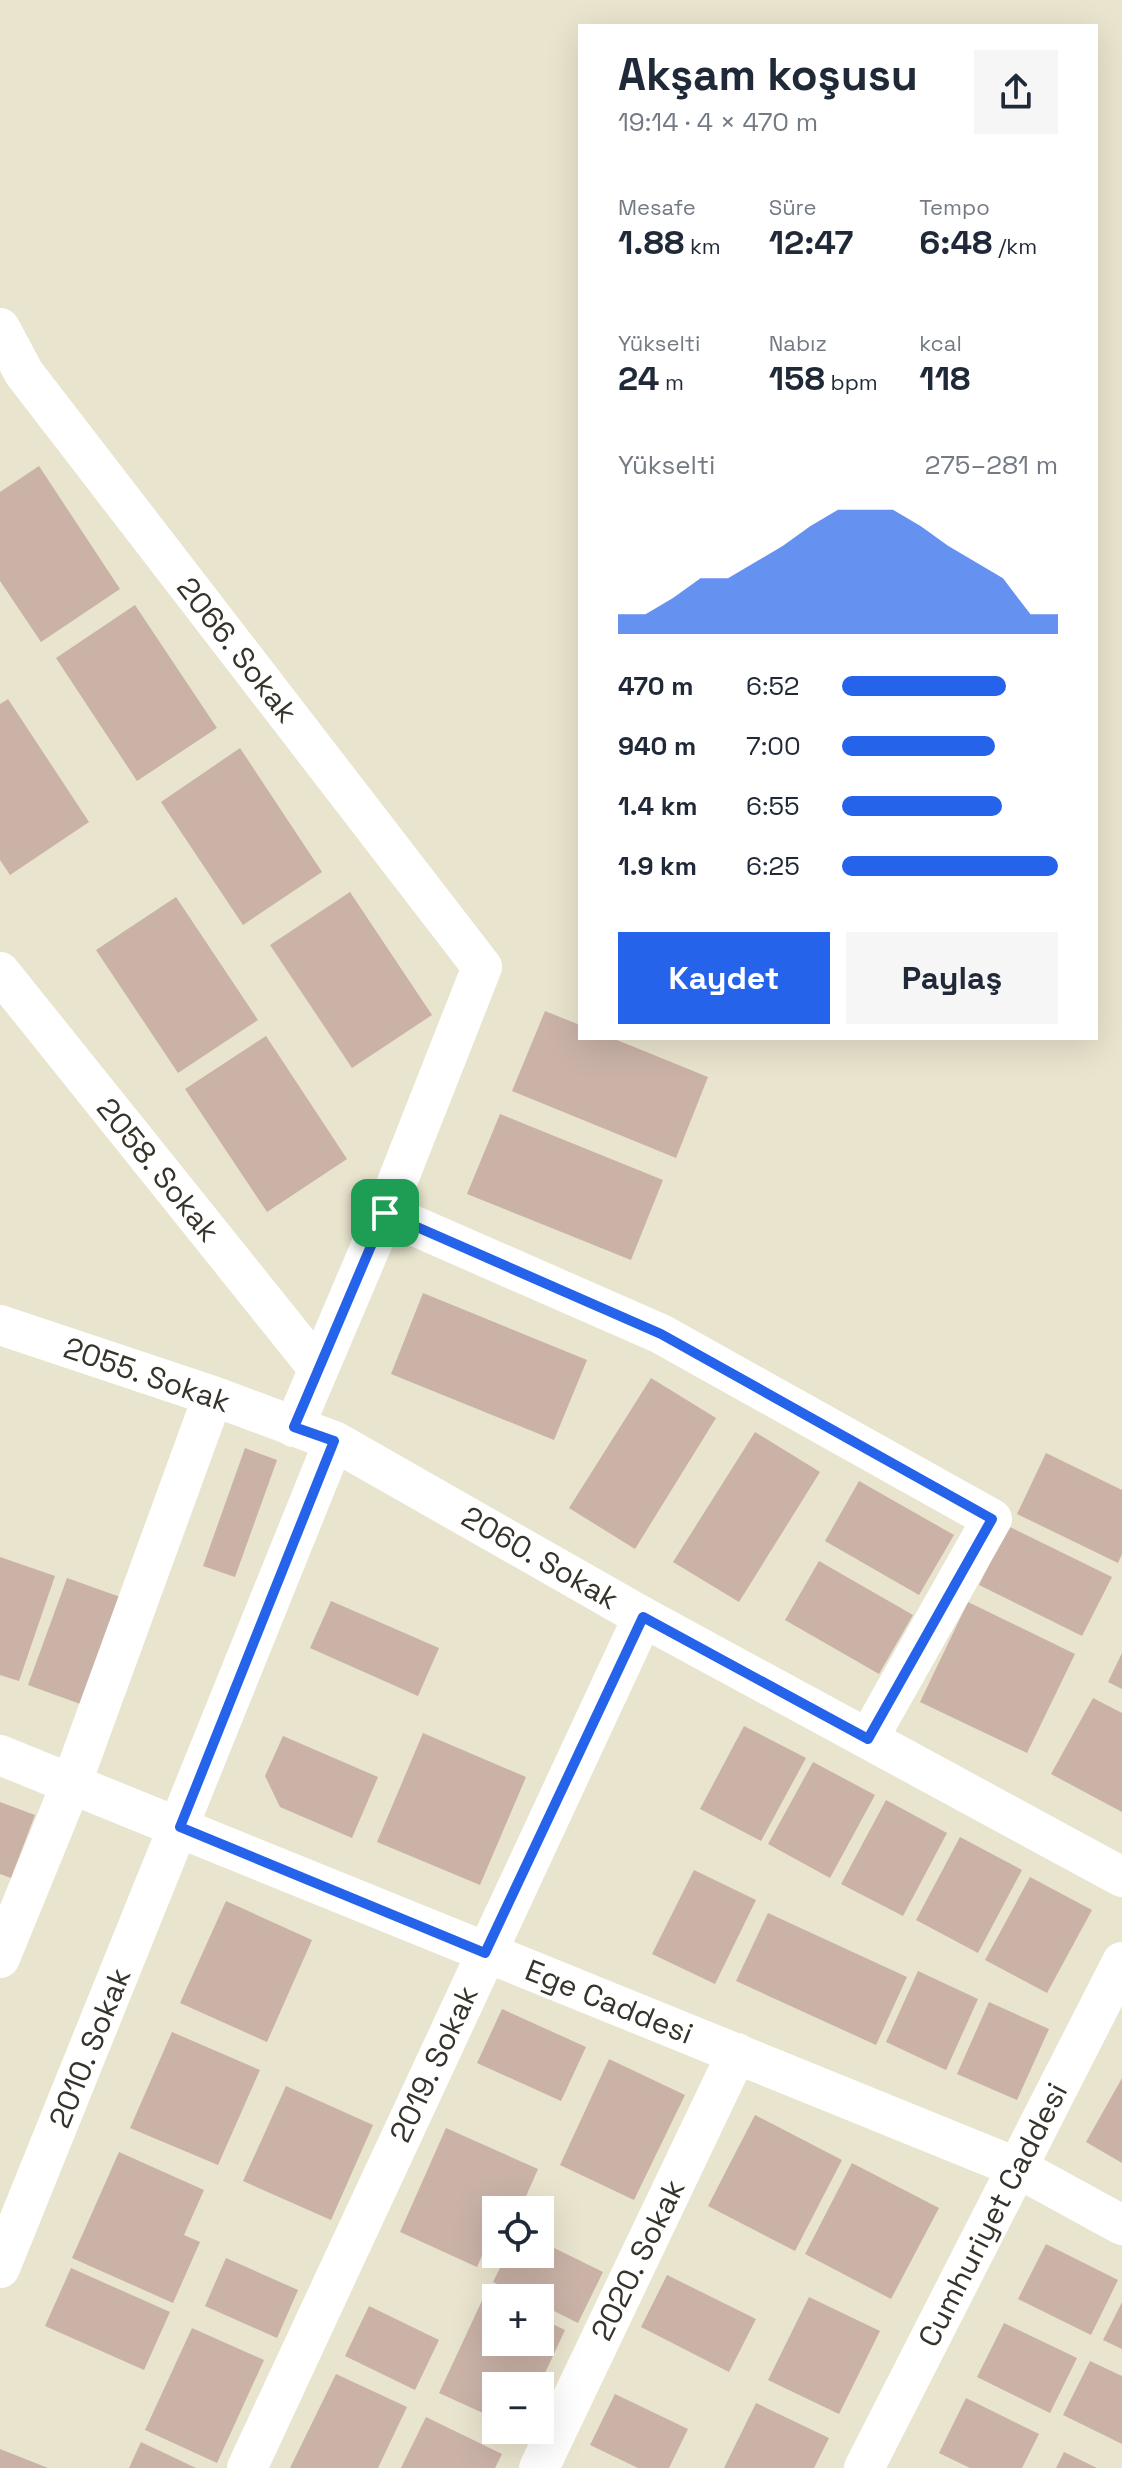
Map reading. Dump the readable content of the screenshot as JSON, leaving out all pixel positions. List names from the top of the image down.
{
  "streets": {
    "street": [
      "2066. Sokak",
      "2058. Sokak",
      "2055. Sokak",
      "2060. Sokak",
      "Ege Caddesi",
      "2010. Sokak",
      "2019. Sokak",
      "Cumhuriyet Caddesi",
      "2020. Sokak"
    ]
  },
  "crossings": [
    ["2055. Sokak", "2060. Sokak"],
    ["2060. Sokak", "2010. Sokak"],
    ["2060. Sokak", "2019. Sokak"],
    ["Ege Caddesi", "2010. Sokak"],
    ["Ege Caddesi", "2019. Sokak"],
    ["Ege Caddesi", "Cumhuriyet Caddesi"],
    ["Ege Caddesi", "2020. Sokak"]
  ],
  "page": {
    "heading": ["Akşam koşusu", "19:14 · 4 × 470 m"],
    "stats": [
      ["Mesafe", "1.88 km"],
      ["Süre", "12:47"],
      ["Tempo", "6:48 /km"],
      ["Yükselti", "24 m"],
      ["Nabız", "158 bpm"],
      ["kcal", "118"]
    ],
    "chart": ["Yükselti", "275–281 m"],
    "list": [
      {
        "name": "470 m",
        "note": "6:52"
      },
      {
        "name": "940 m",
        "note": "7:00"
      },
      {
        "name": "1.4 km",
        "note": "6:55"
      },
      {
        "name": "1.9 km",
        "note": "6:25"
      }
    ],
    "buttons": ["Kaydet", "Paylaş"],
    "map_buttons": ["+", "−"]
  }
}
